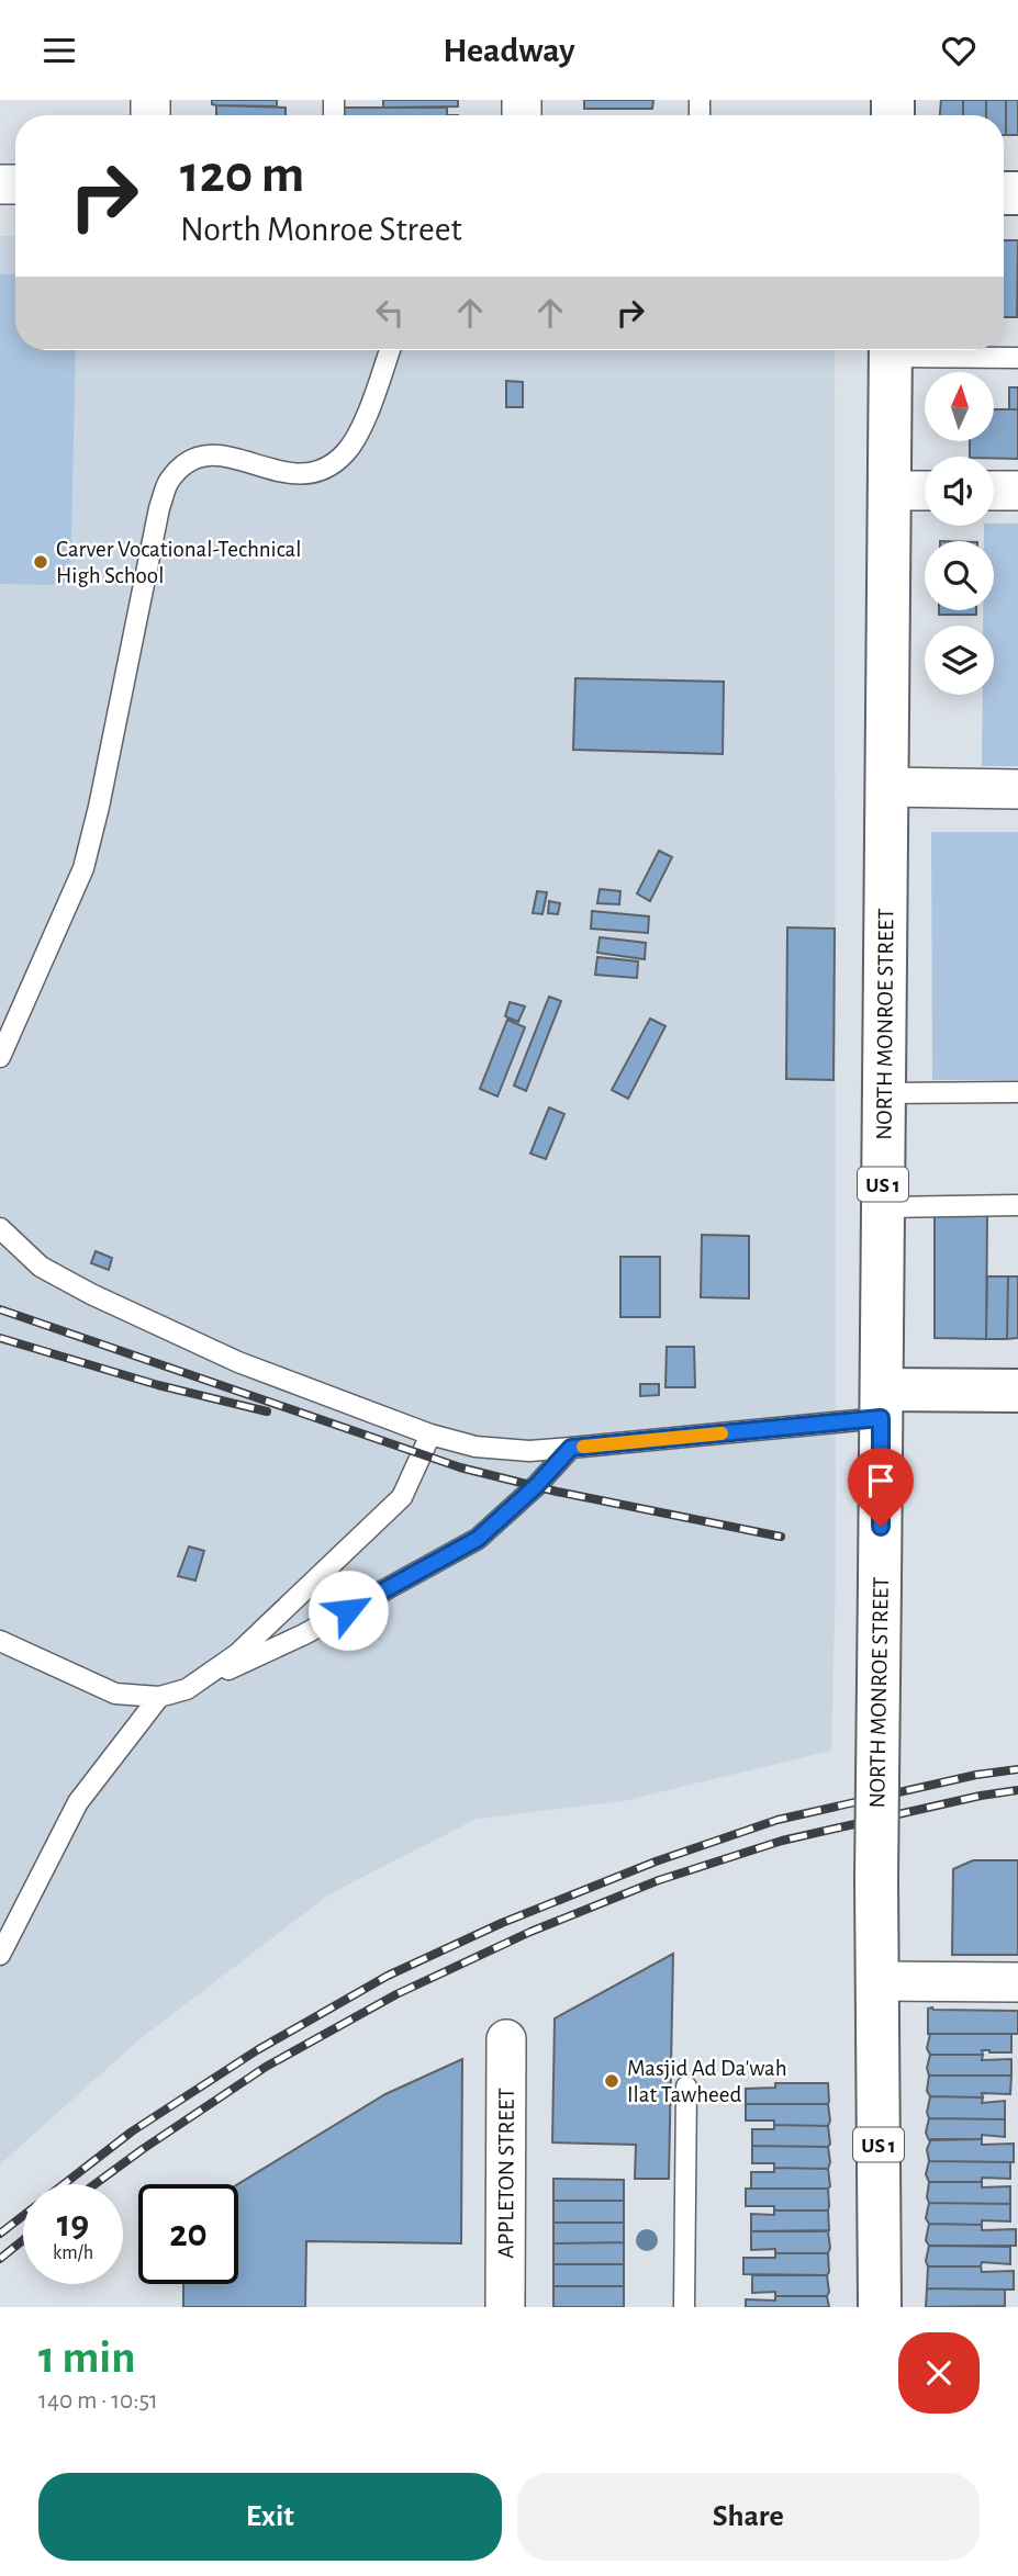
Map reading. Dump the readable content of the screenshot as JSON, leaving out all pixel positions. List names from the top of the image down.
{
  "streets": {
    "main road": ["NORTH MONROE STREET", "US 1"],
    "street": ["APPLETON STREET"]
  },
  "places": ["Carver Vocational-Technical High School", "Masjid Ad Da'wah Ilat Tawheed"],
  "north": "top",
  "page": {
    "header": "Headway",
    "turn": ["120 m", "North Monroe Street"],
    "speed": "19 km/h",
    "limit": "20",
    "heading": ["1 min", "140 m · 10:51"],
    "buttons": ["Exit", "Share"]
  }
}
